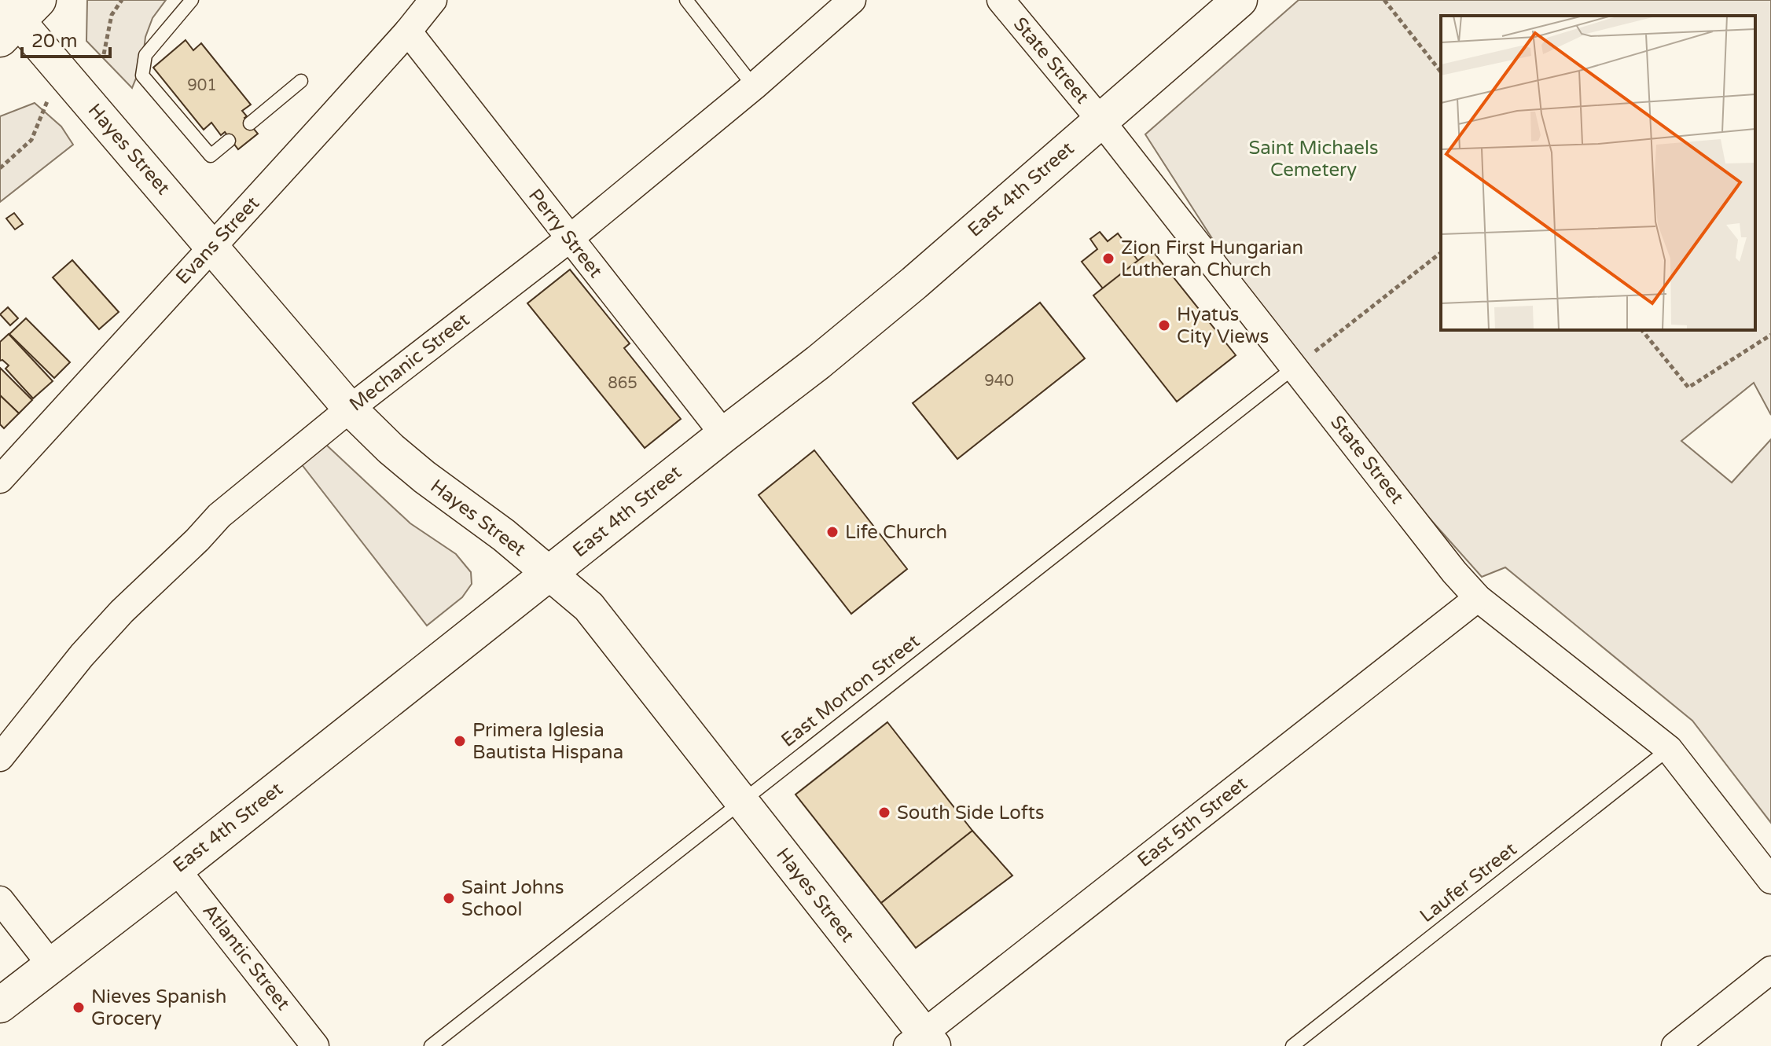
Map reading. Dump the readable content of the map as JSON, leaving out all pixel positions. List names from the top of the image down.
{
  "streets": {
    "main road": ["East 4th Street"],
    "street": [
      "State Street",
      "Hayes Street",
      "Perry Street",
      "Evans Street",
      "Mechanic Street",
      "East 5th Street",
      "Atlantic Street"
    ],
    "lane": ["East Morton Street", "Laufer Street"]
  },
  "crossings": [
    ["State Street", "East 4th Street"],
    ["State Street", "East Morton Street"],
    ["State Street", "East 5th Street"],
    ["State Street", "Laufer Street"],
    ["Hayes Street", "East 4th Street"],
    ["Hayes Street", "Evans Street"],
    ["Hayes Street", "Mechanic Street"],
    ["Hayes Street", "East Morton Street"],
    ["Hayes Street", "East 5th Street"],
    ["East 4th Street", "Perry Street"],
    ["East 4th Street", "Atlantic Street"],
    ["Perry Street", "Evans Street"],
    ["Perry Street", "Mechanic Street"]
  ],
  "parks": ["Saint Michaels Cemetery"],
  "places": [
    "Zion First Hungarian Lutheran Church",
    "Hyatus City Views",
    "Life Church",
    "Primera Iglesia Bautista Hispana",
    "South Side Lofts",
    "Saint Johns School",
    "Nieves Spanish Grocery"
  ],
  "house_numbers": ["901", "940", "865"],
  "scale_bar": "20 m"
}
